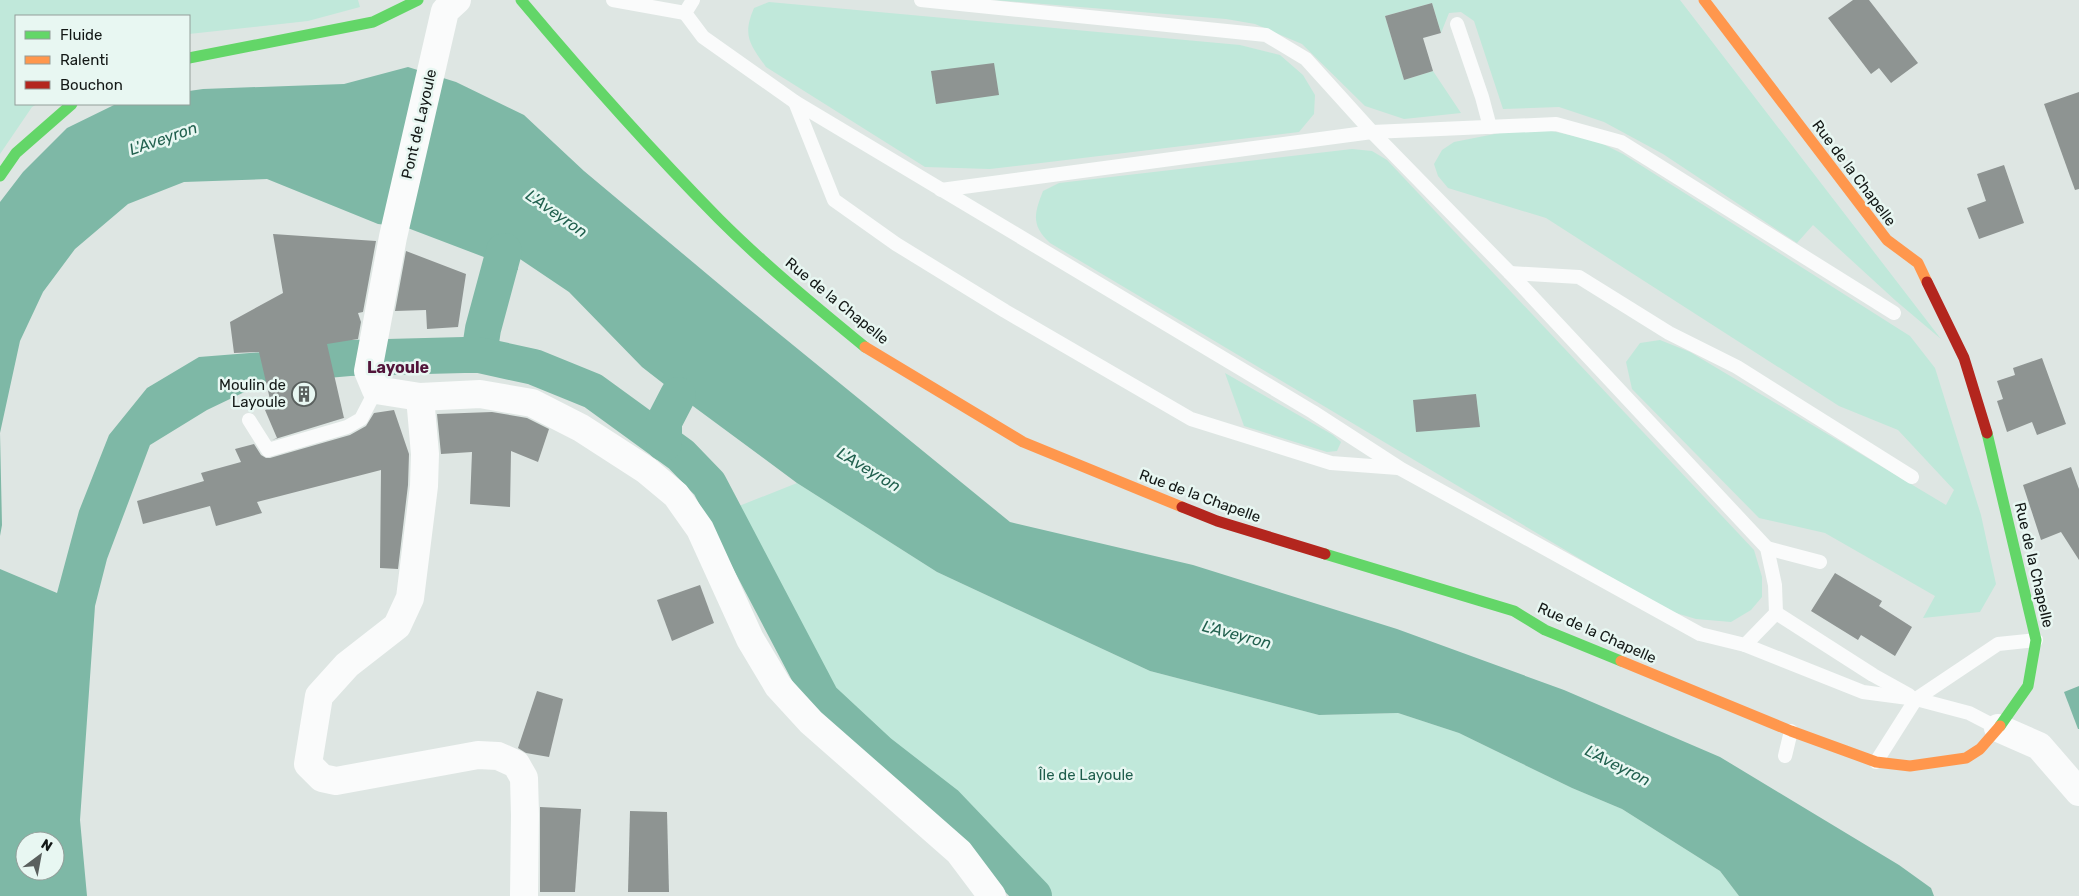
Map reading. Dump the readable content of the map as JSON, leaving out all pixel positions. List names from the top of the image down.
{
  "streets": {
    "street": ["Pont de Layoule", "Rue de la Chapelle"]
  },
  "districts": ["Layoule"],
  "water": ["L'Aveyron"],
  "parks": ["Île de Layoule"],
  "places": {
    "building": ["Moulin de Layoule"]
  },
  "legend": ["Fluide", "Ralenti", "Bouchon"],
  "north": "top right"
}
